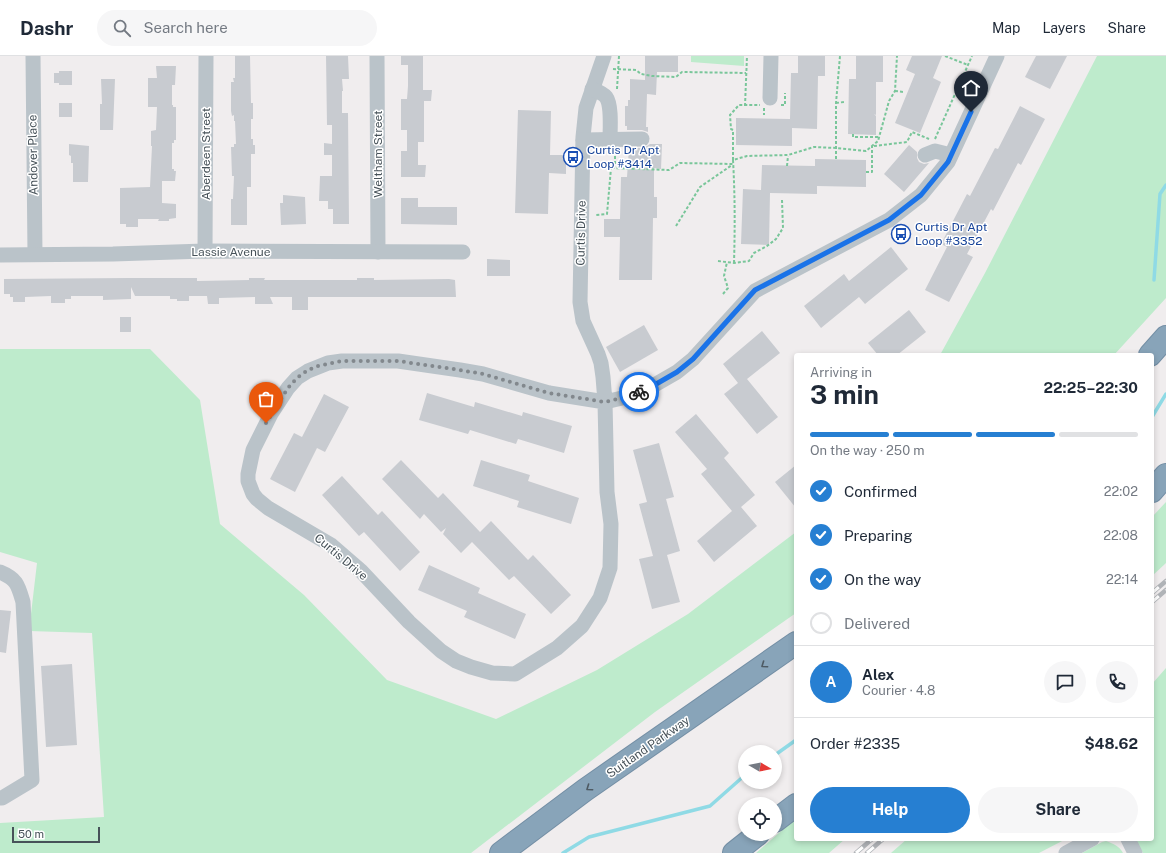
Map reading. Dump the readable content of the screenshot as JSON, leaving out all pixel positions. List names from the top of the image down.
{
  "streets": {
    "highway": ["Suitland Parkway"],
    "street": [
      "Aberdeen Street",
      "Weltham Street",
      "Andover Place",
      "Curtis Drive",
      "Lassie Avenue"
    ]
  },
  "crossings": [
    ["Aberdeen Street", "Lassie Avenue"],
    ["Weltham Street", "Lassie Avenue"],
    ["Andover Place", "Lassie Avenue"]
  ],
  "one_way": ["Suitland Parkway"],
  "places": {
    "bus stop": ["Curtis Dr Apt Loop #3414", "Curtis Dr Apt Loop #3352"]
  },
  "scale_bar": "50 m",
  "north": "right",
  "page": {
    "header": "Dashr",
    "search": "Search here",
    "nav": ["Map", "Layers", "Share"],
    "heading": ["3 min", "Arriving in", "22:25–22:30"],
    "panel": [
      "Alex",
      "Courier · 4.8",
      "Order #2335",
      "$48.62"
    ],
    "bar": "On the way · 250 m",
    "list": [
      ["Confirmed", "22:02"],
      ["Preparing", "22:08"],
      ["On the way", "22:14"],
      "Delivered"
    ],
    "round": "A",
    "buttons": ["Help", "Share"],
    "scale": "50 m"
  }
}
